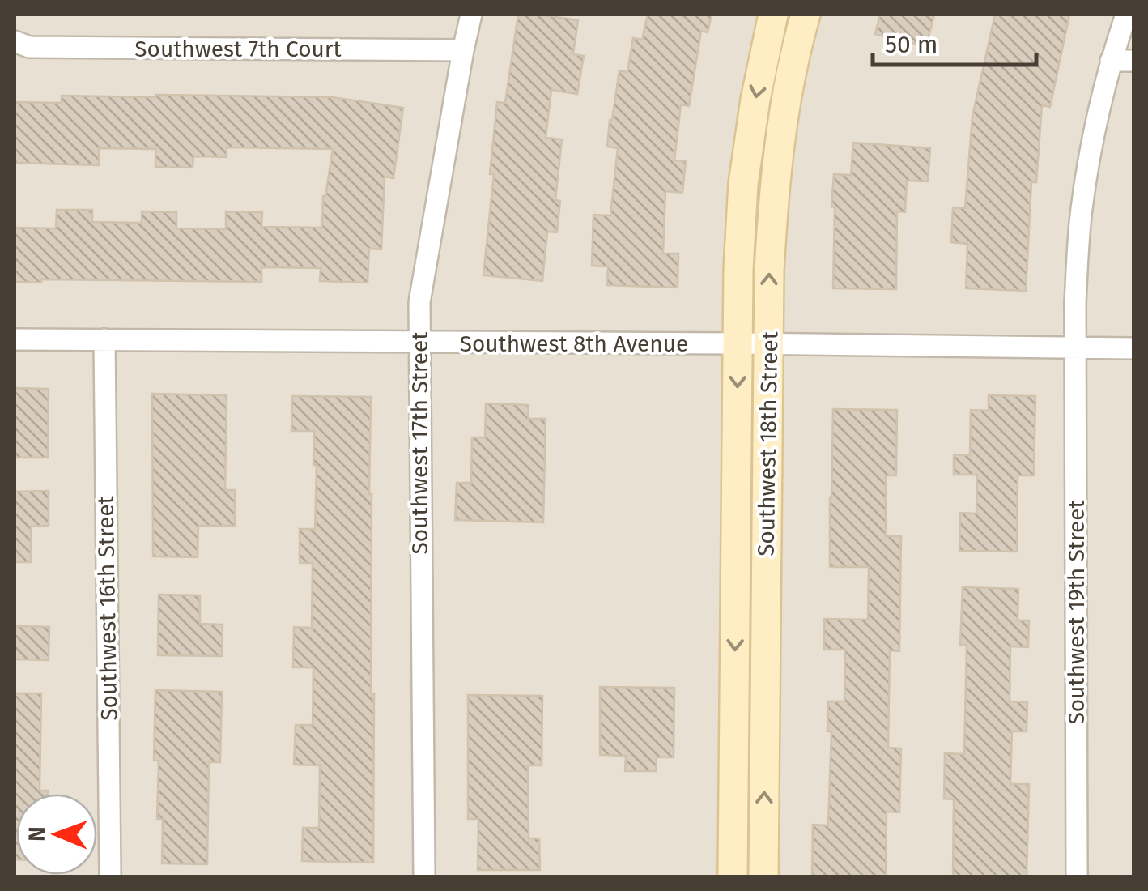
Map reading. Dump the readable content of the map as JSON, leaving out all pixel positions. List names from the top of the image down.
{
  "streets": {
    "main road": ["Southwest 18th Street"],
    "street": [
      "Southwest 7th Court",
      "Southwest 8th Avenue",
      "Southwest 17th Street",
      "Southwest 16th Street",
      "Southwest 19th Street"
    ]
  },
  "crossings": [
    ["Southwest 7th Court", "Southwest 17th Street"],
    ["Southwest 8th Avenue", "Southwest 17th Street"],
    ["Southwest 8th Avenue", "Southwest 18th Street"],
    ["Southwest 8th Avenue", "Southwest 16th Street"],
    ["Southwest 8th Avenue", "Southwest 19th Street"]
  ],
  "scale_bar": "50 m",
  "north": "left"
}
